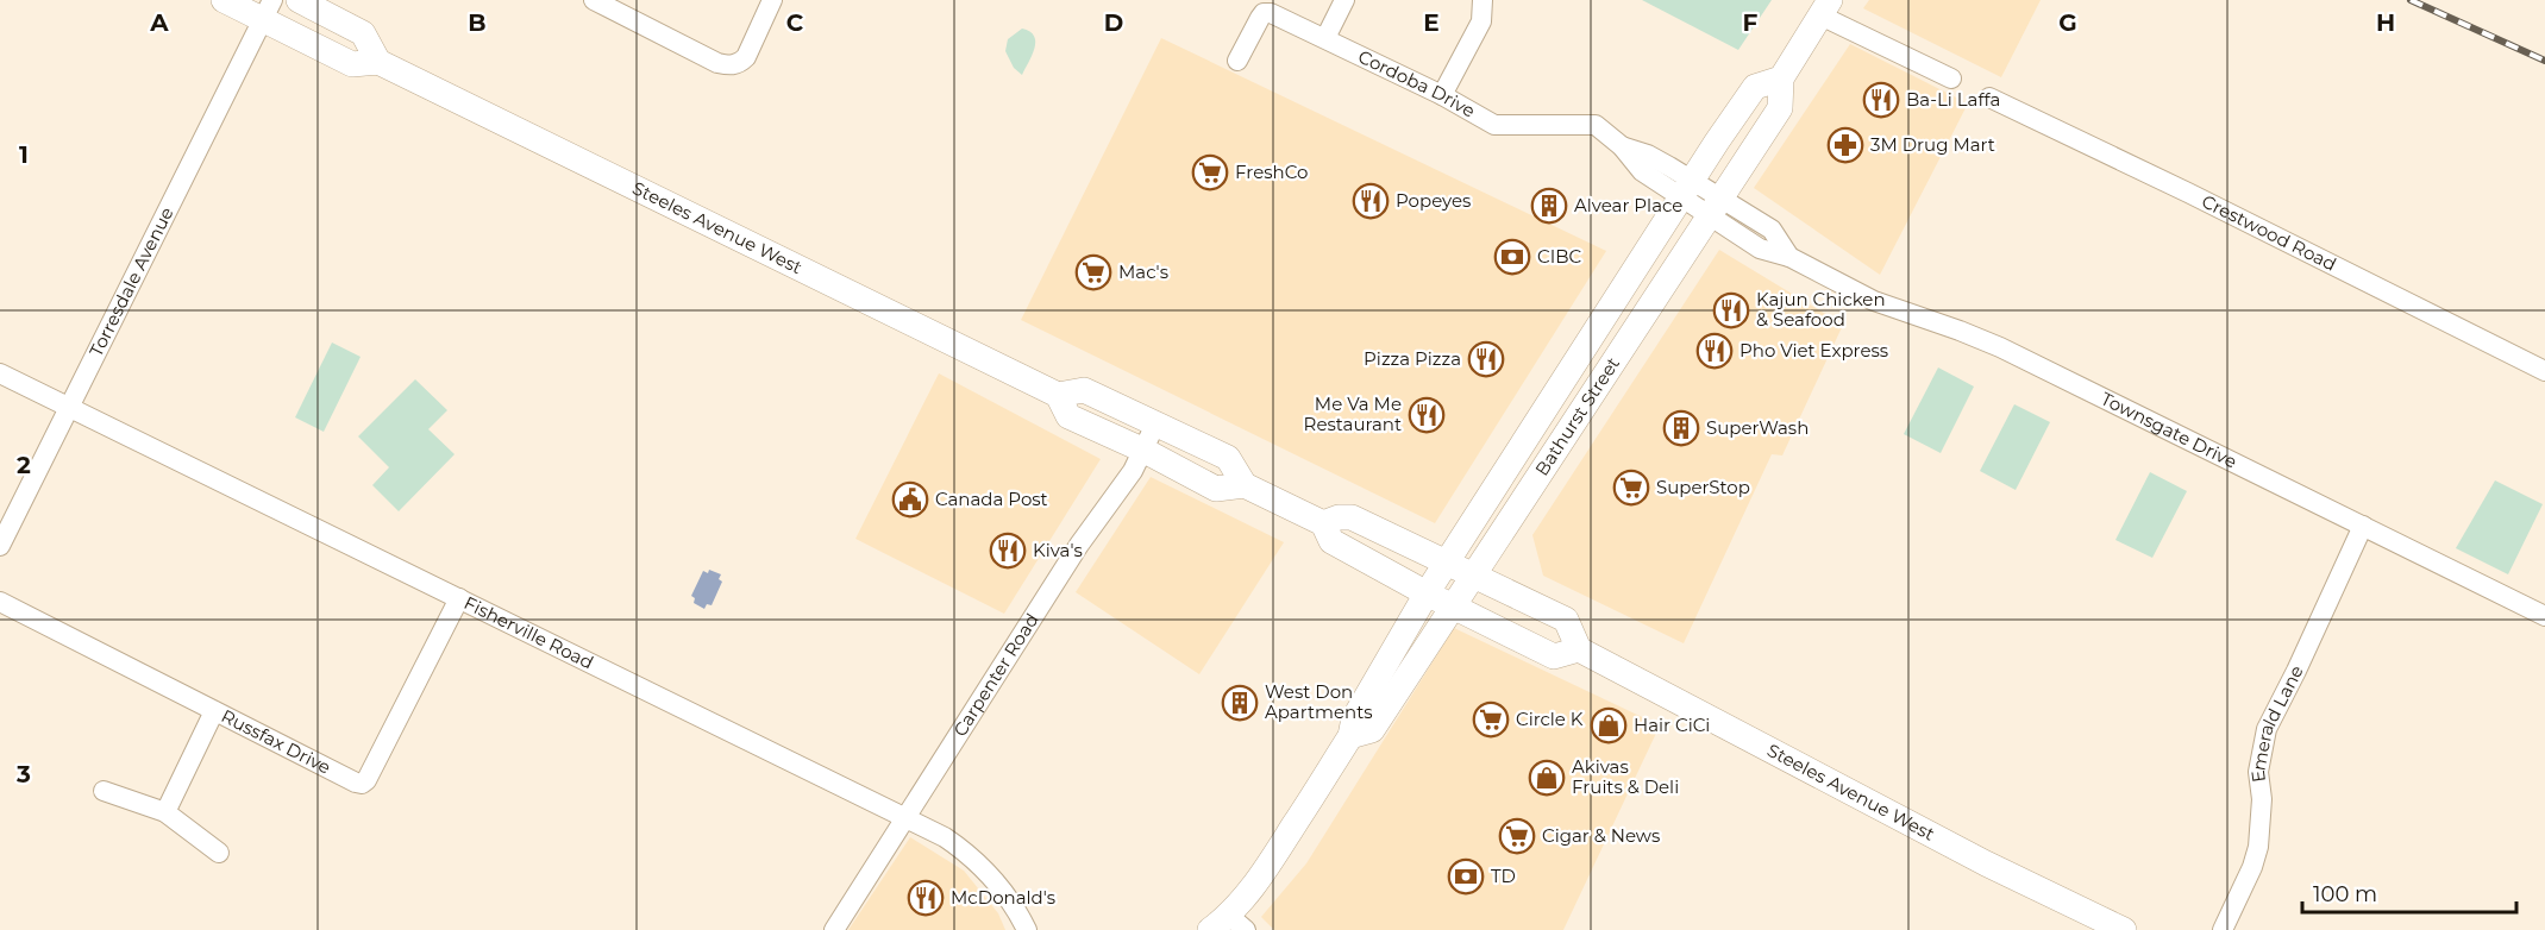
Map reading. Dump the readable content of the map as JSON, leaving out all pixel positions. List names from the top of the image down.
{
  "streets": {
    "main road": ["Steeles Avenue West", "Bathurst Street"],
    "street": [
      "Cordoba Drive",
      "Crestwood Road",
      "Torresdale Avenue",
      "Townsgate Drive",
      "Fisherville Road",
      "Carpenter Road",
      "Emerald Lane",
      "Russfax Drive"
    ]
  },
  "crossings": [
    ["Cordoba Drive", "Bathurst Street"],
    ["Cordoba Drive", "Townsgate Drive"],
    ["Steeles Avenue West", "Torresdale Avenue"],
    ["Steeles Avenue West", "Bathurst Street"],
    ["Steeles Avenue West", "Carpenter Road"],
    ["Torresdale Avenue", "Fisherville Road"],
    ["Bathurst Street", "Townsgate Drive"],
    ["Townsgate Drive", "Emerald Lane"],
    ["Fisherville Road", "Carpenter Road"],
    ["Fisherville Road", "Russfax Drive"]
  ],
  "places": {
    "restaurant": [
      "Ba-Li Laffa",
      "Popeyes",
      "Kajun Chicken & Seafood",
      "Pho Viet Express",
      "Pizza Pizza",
      "Me Va Me Restaurant",
      "Kiva's",
      "McDonald's"
    ],
    "pharmacy": ["3M Drug Mart"],
    "supermarket": [
      "FreshCo",
      "Mac's",
      "SuperStop",
      "Circle K",
      "Cigar & News"
    ],
    "building": ["Alvear Place", "SuperWash", "West Don Apartments"],
    "bank": ["CIBC", "TD"],
    "public building": ["Canada Post"],
    "shop": ["Hair CiCi", "Akivas Fruits & Deli"]
  },
  "scale_bar": "100 m",
  "grid": {
    "columns": [
      "A",
      "B",
      "C",
      "D",
      "E",
      "F",
      "G",
      "H"
    ],
    "rows": ["1", "2", "3"]
  }
}
